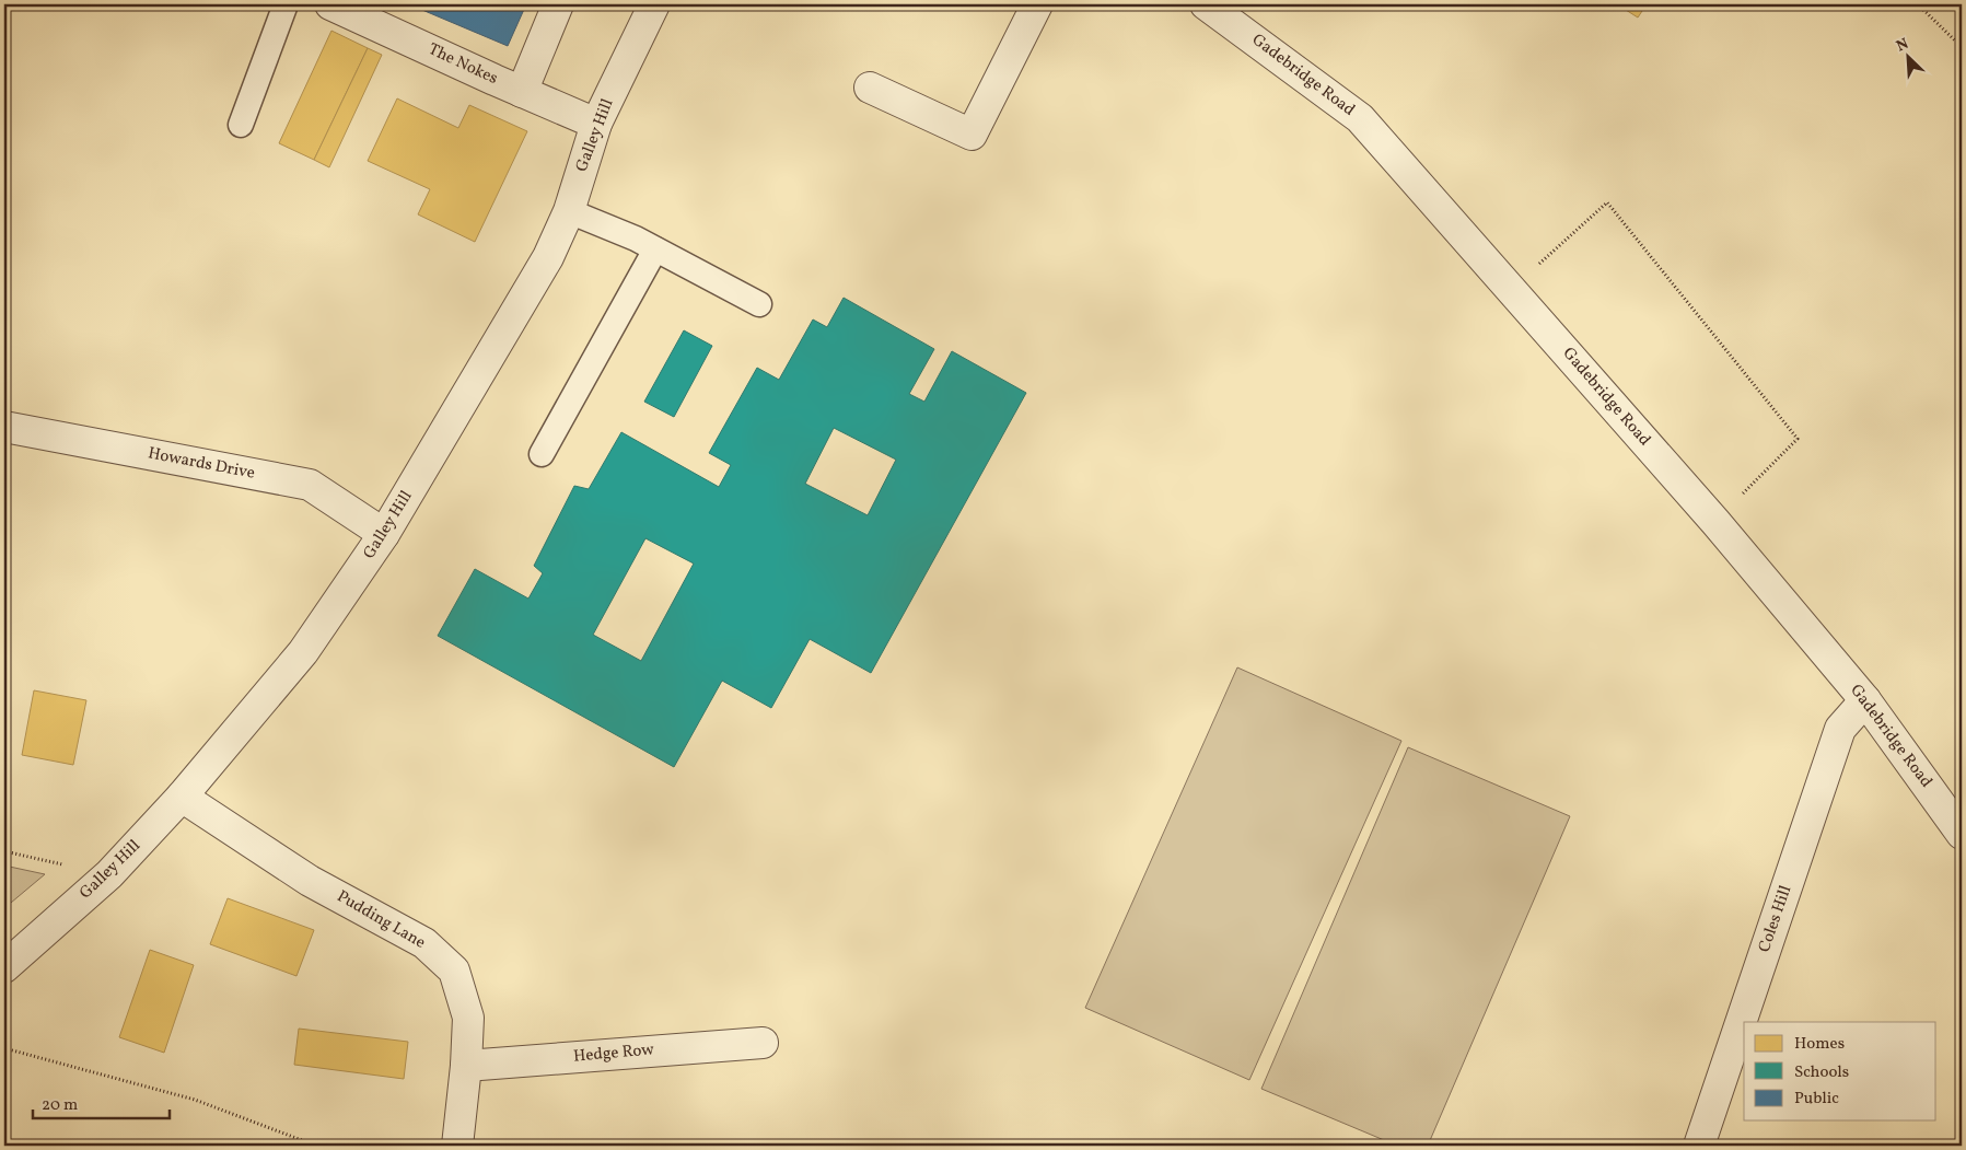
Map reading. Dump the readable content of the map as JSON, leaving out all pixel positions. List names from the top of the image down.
{
  "streets": {
    "street": [
      "The Nokes",
      "Gadebridge Road",
      "Galley Hill",
      "Howards Drive",
      "Coles Hill",
      "Pudding Lane",
      "Hedge Row"
    ]
  },
  "crossings": [
    ["The Nokes", "Galley Hill"],
    ["Gadebridge Road", "Coles Hill"],
    ["Galley Hill", "Howards Drive"],
    ["Galley Hill", "Pudding Lane"],
    ["Pudding Lane", "Hedge Row"]
  ],
  "legend": ["Homes", "Schools", "Public"],
  "scale_bar": "20 m",
  "north": "top left"
}
